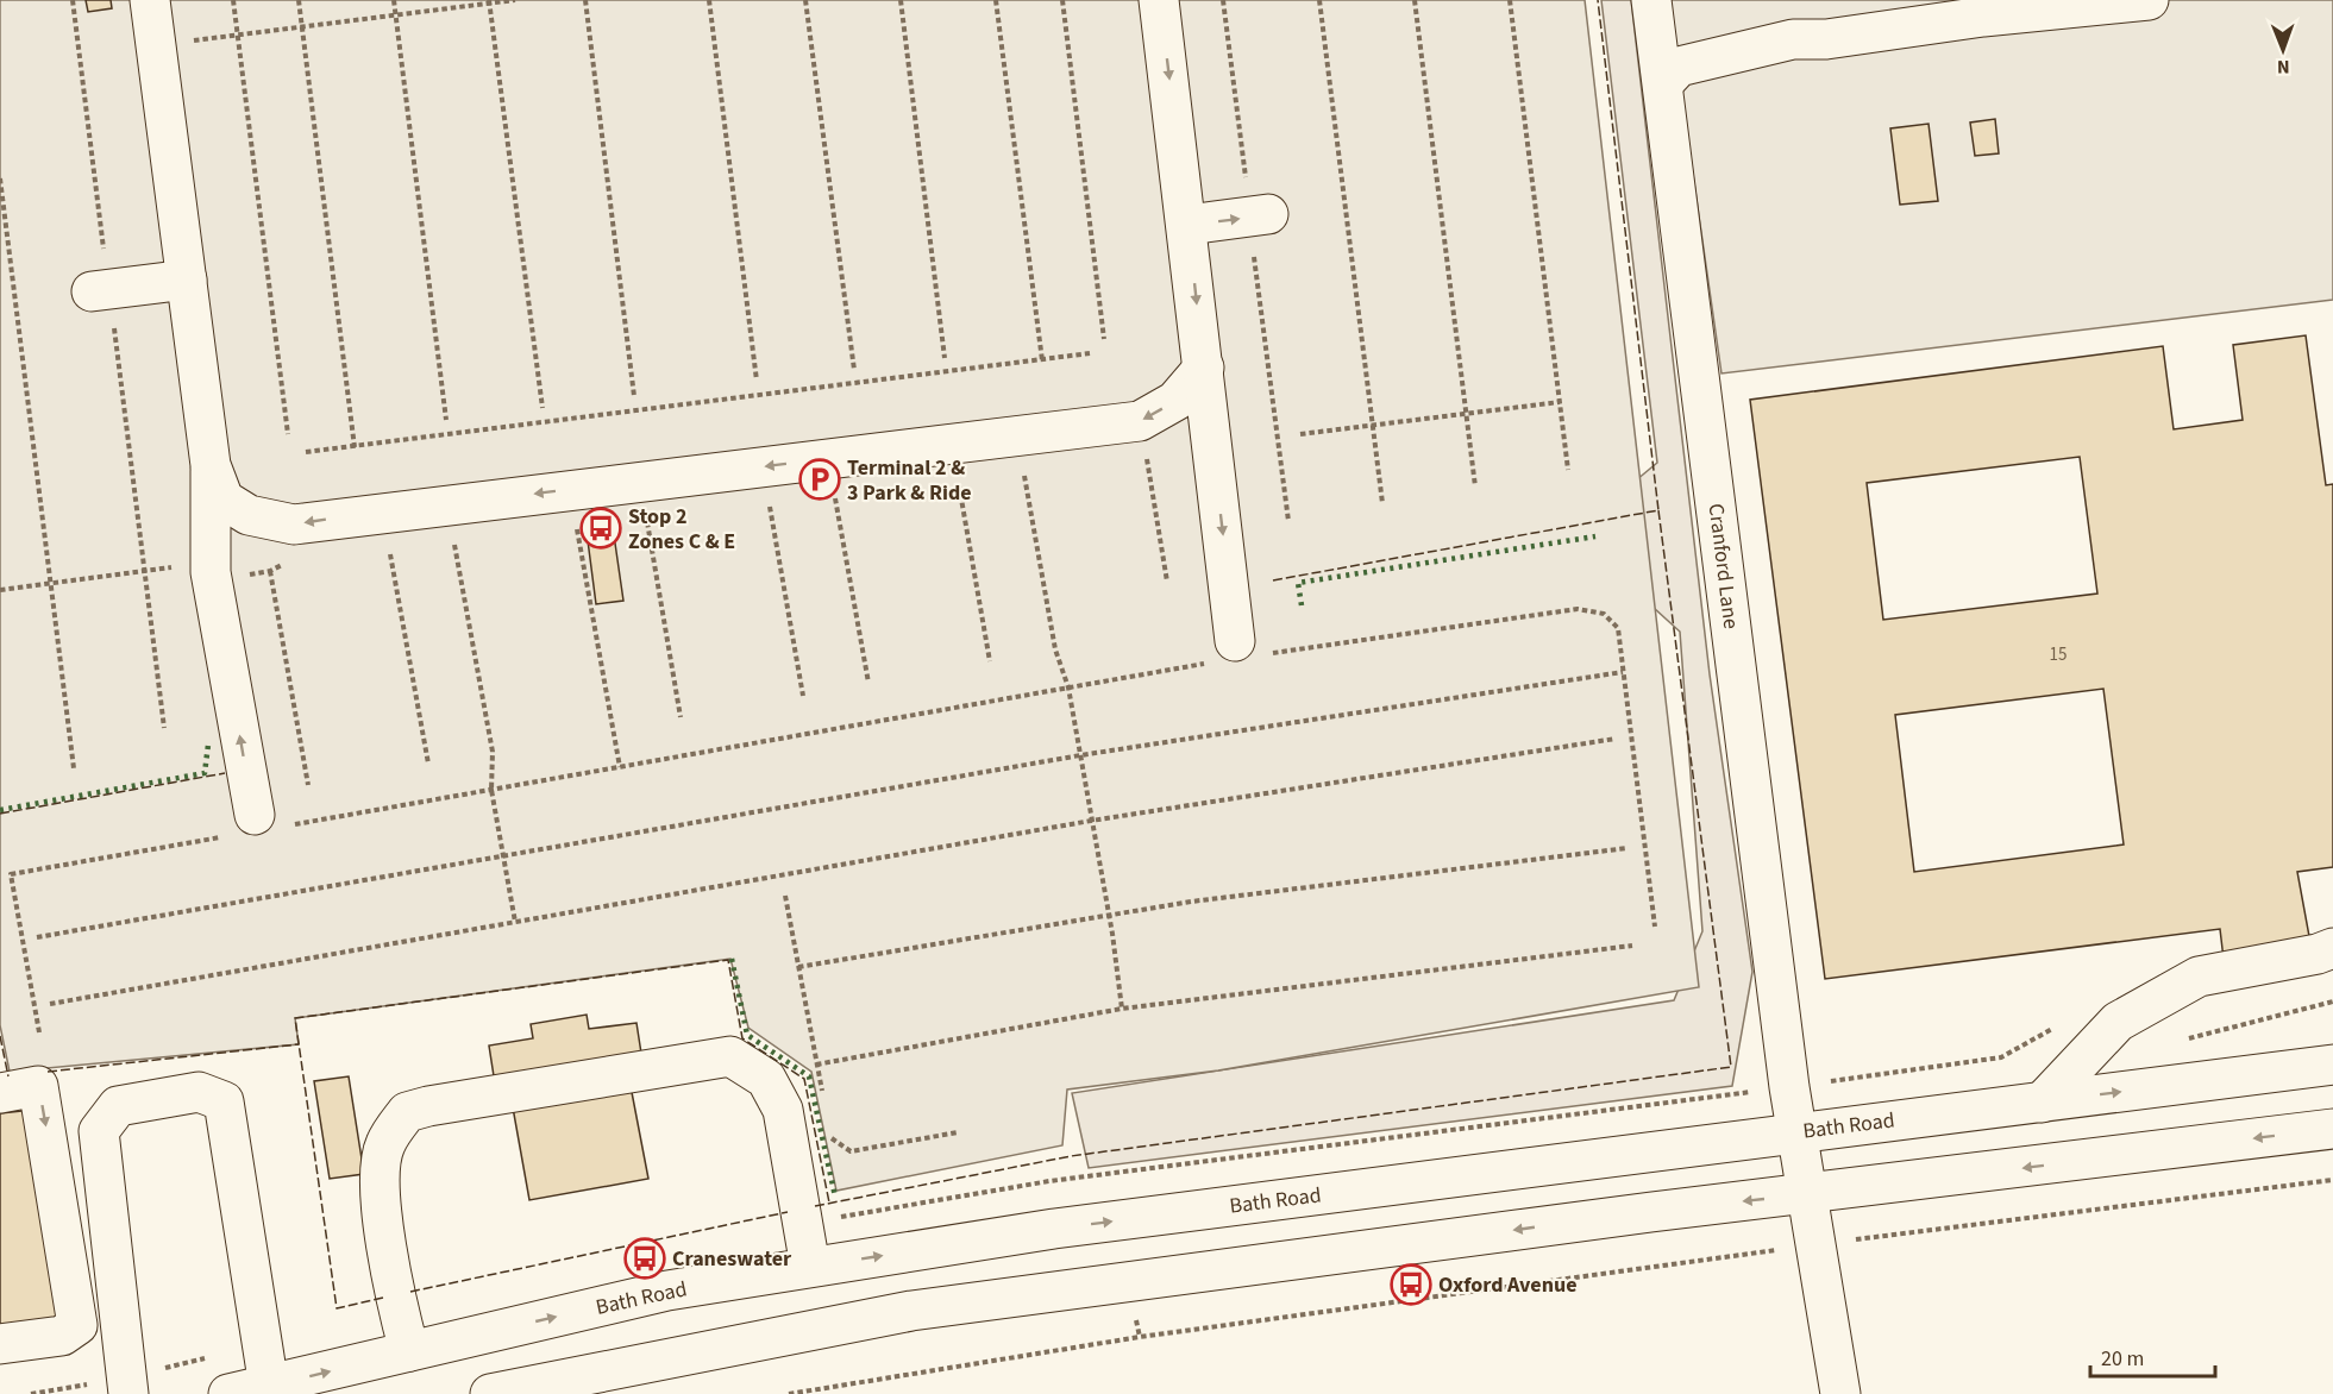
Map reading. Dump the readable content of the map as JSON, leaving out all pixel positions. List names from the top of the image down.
{
  "streets": {
    "main road": ["Cranford Lane", "Bath Road"]
  },
  "crossings": [
    ["Cranford Lane", "Bath Road"]
  ],
  "places": {
    "parking": ["Terminal 2 & 3 Park & Ride"],
    "bus stop": ["Stop 2 Zones C & E", "Craneswater", "Oxford Avenue"]
  },
  "house_numbers": ["15"],
  "scale_bar": "20 m",
  "north": "bottom"
}
